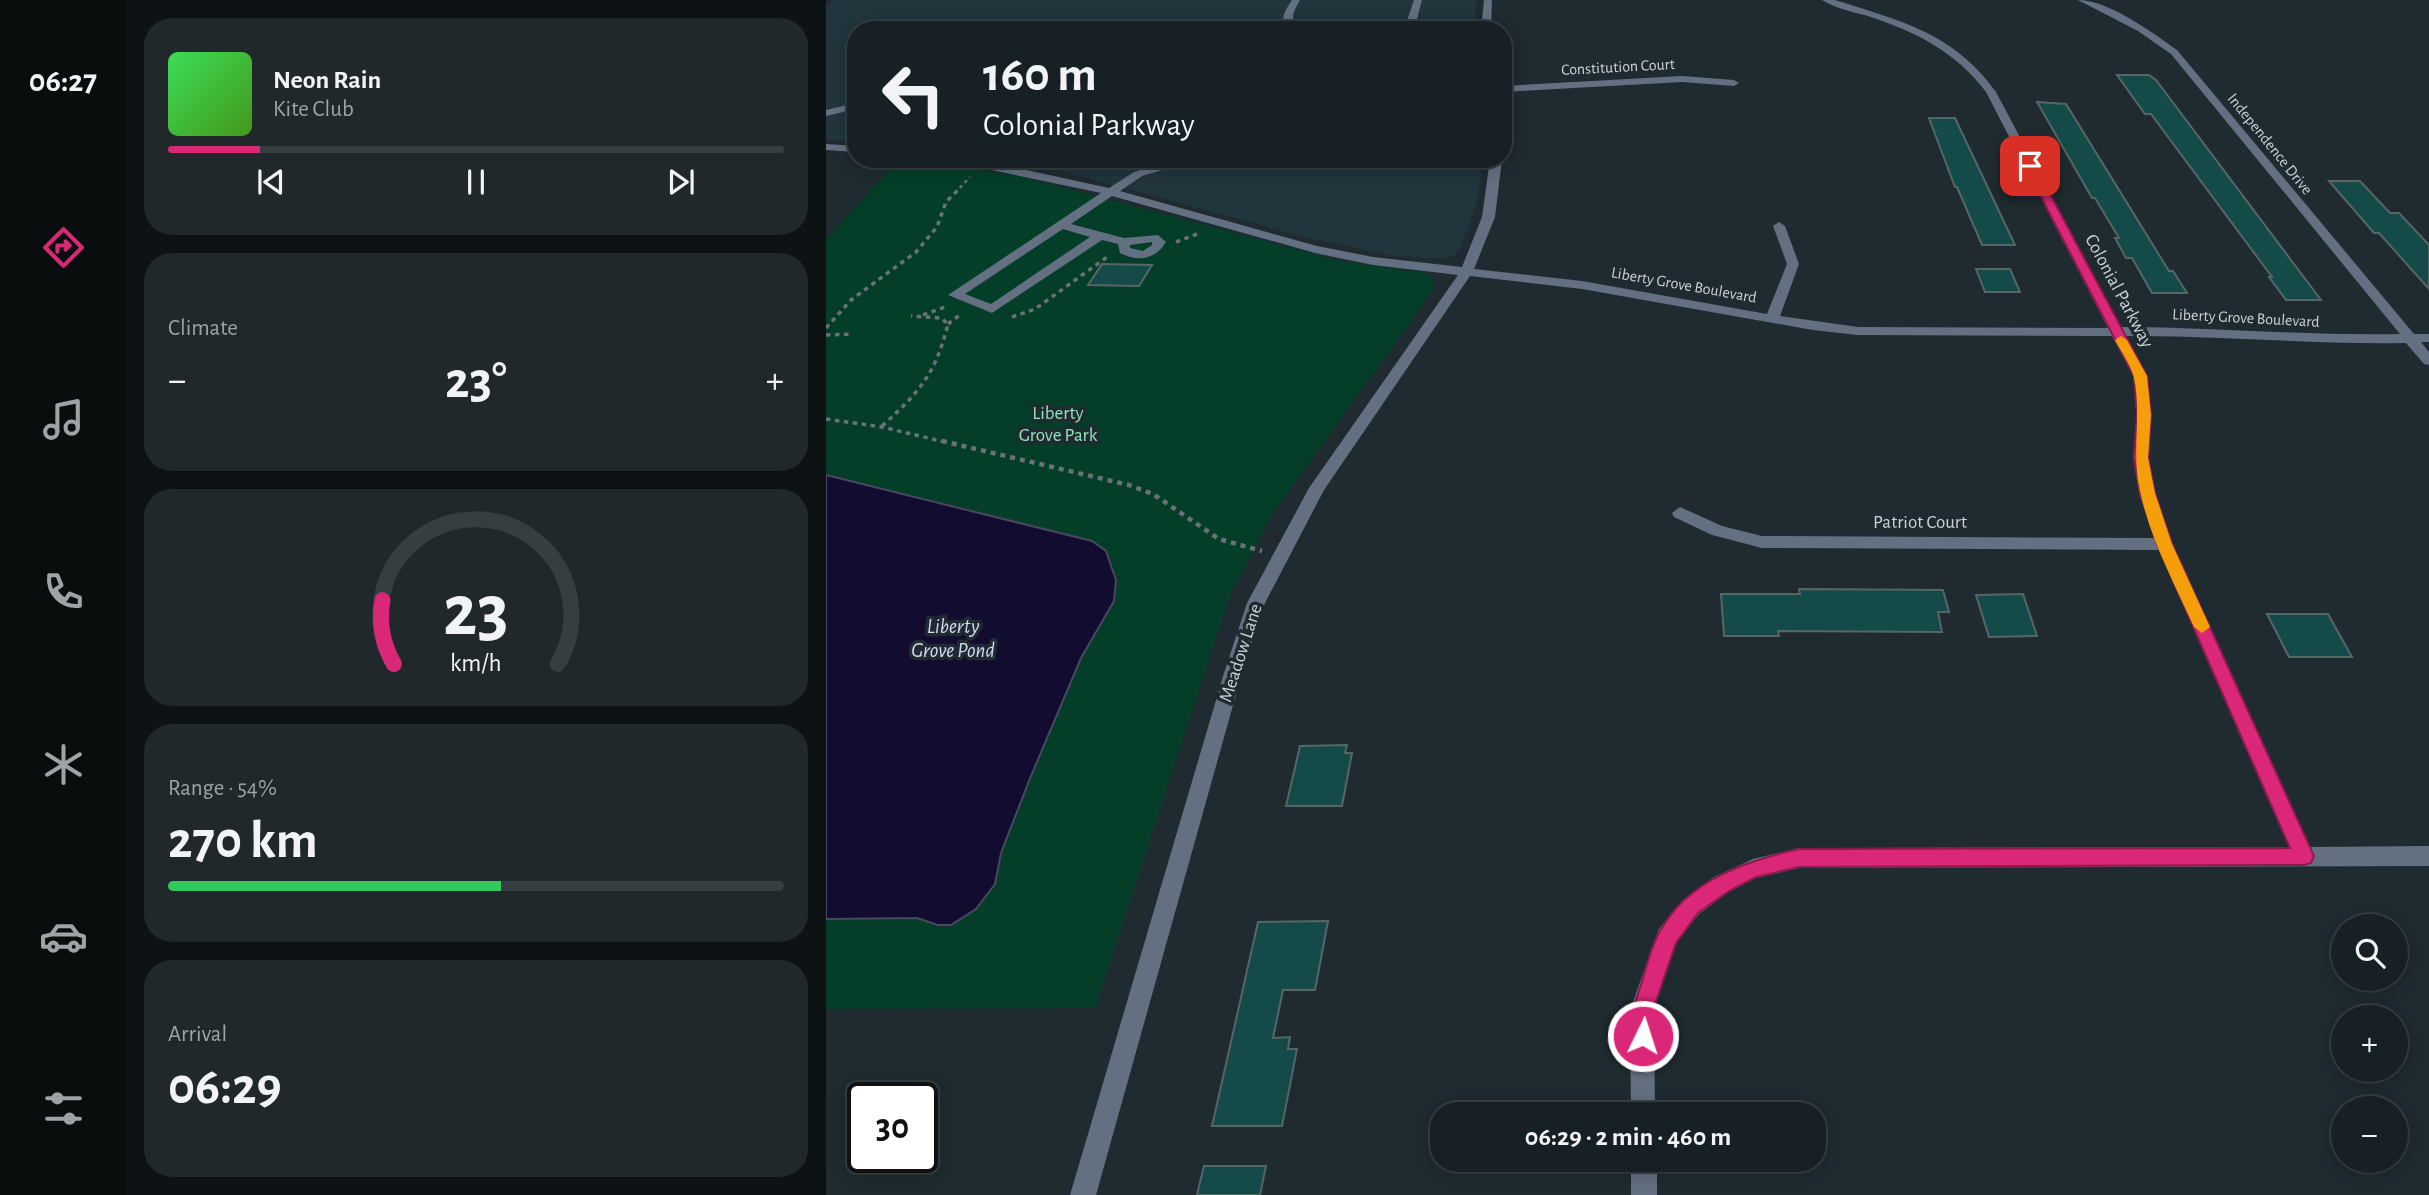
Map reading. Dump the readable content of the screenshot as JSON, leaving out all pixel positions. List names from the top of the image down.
{
  "streets": {
    "street": [
      "Constitution Court",
      "Independence Drive",
      "Liberty Grove Boulevard",
      "Colonial Parkway",
      "Patriot Court",
      "Meadow Lane"
    ]
  },
  "crossings": [
    ["Independence Drive", "Liberty Grove Boulevard"],
    ["Liberty Grove Boulevard", "Colonial Parkway"],
    ["Liberty Grove Boulevard", "Meadow Lane"],
    ["Colonial Parkway", "Patriot Court"]
  ],
  "water": ["Liberty Grove Pond"],
  "parks": ["Liberty Grove Park"],
  "page": {
    "tabs": "06:27",
    "turn": ["160 m", "Colonial Parkway"],
    "song": ["Neon Rain", "Kite Club"],
    "tile": [
      "Climate",
      ["Range · 54%", "270 km"],
      ["Arrival", "06:29"]
    ],
    "heat": ["−", "23°", "+"],
    "map_buttons": ["+", "−"],
    "limit": "30",
    "trip": "06:29 · 2 min · 460 m",
    "gauge": ["23", "km/h"]
  }
}
